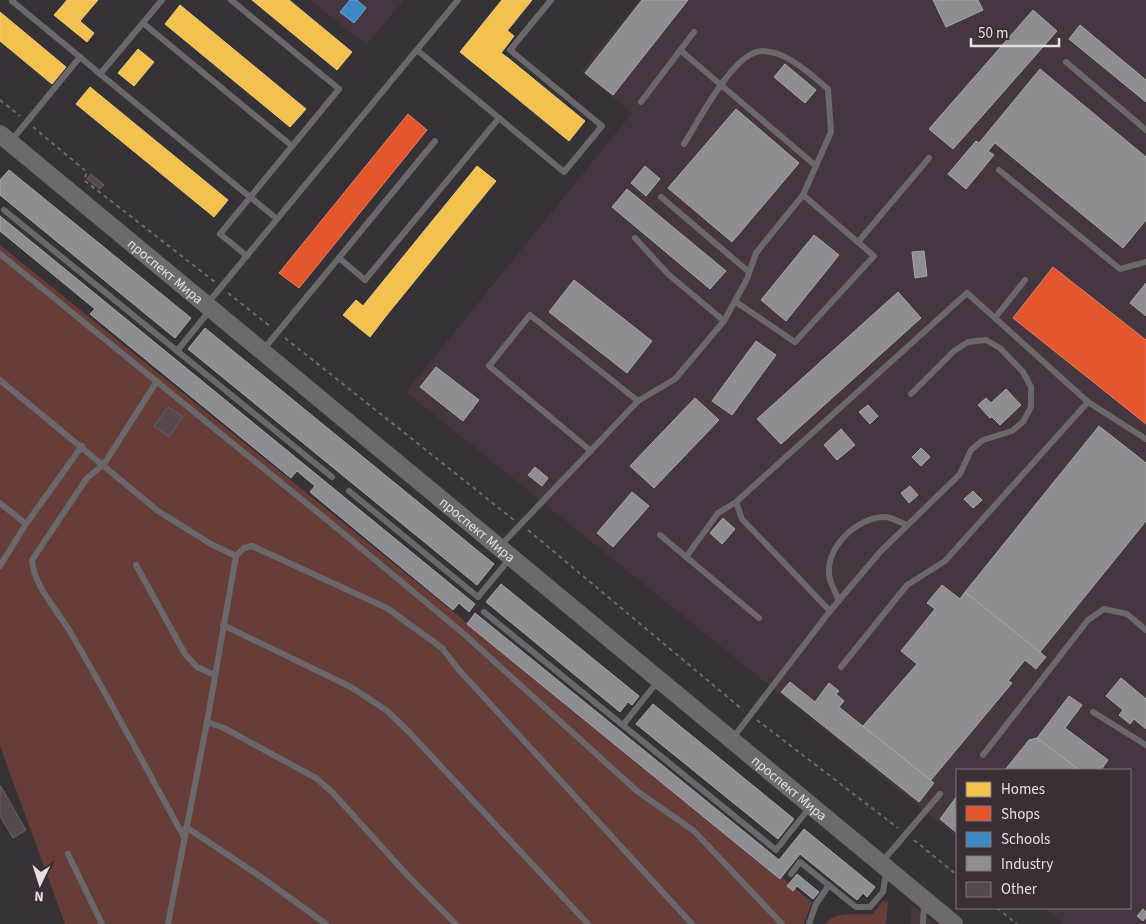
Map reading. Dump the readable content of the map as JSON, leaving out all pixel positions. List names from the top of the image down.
{
  "streets": {
    "street": ["проспект Мира"]
  },
  "legend": [
    "Homes",
    "Shops",
    "Schools",
    "Industry",
    "Other"
  ],
  "scale_bar": "50 m",
  "north": "bottom"
}
